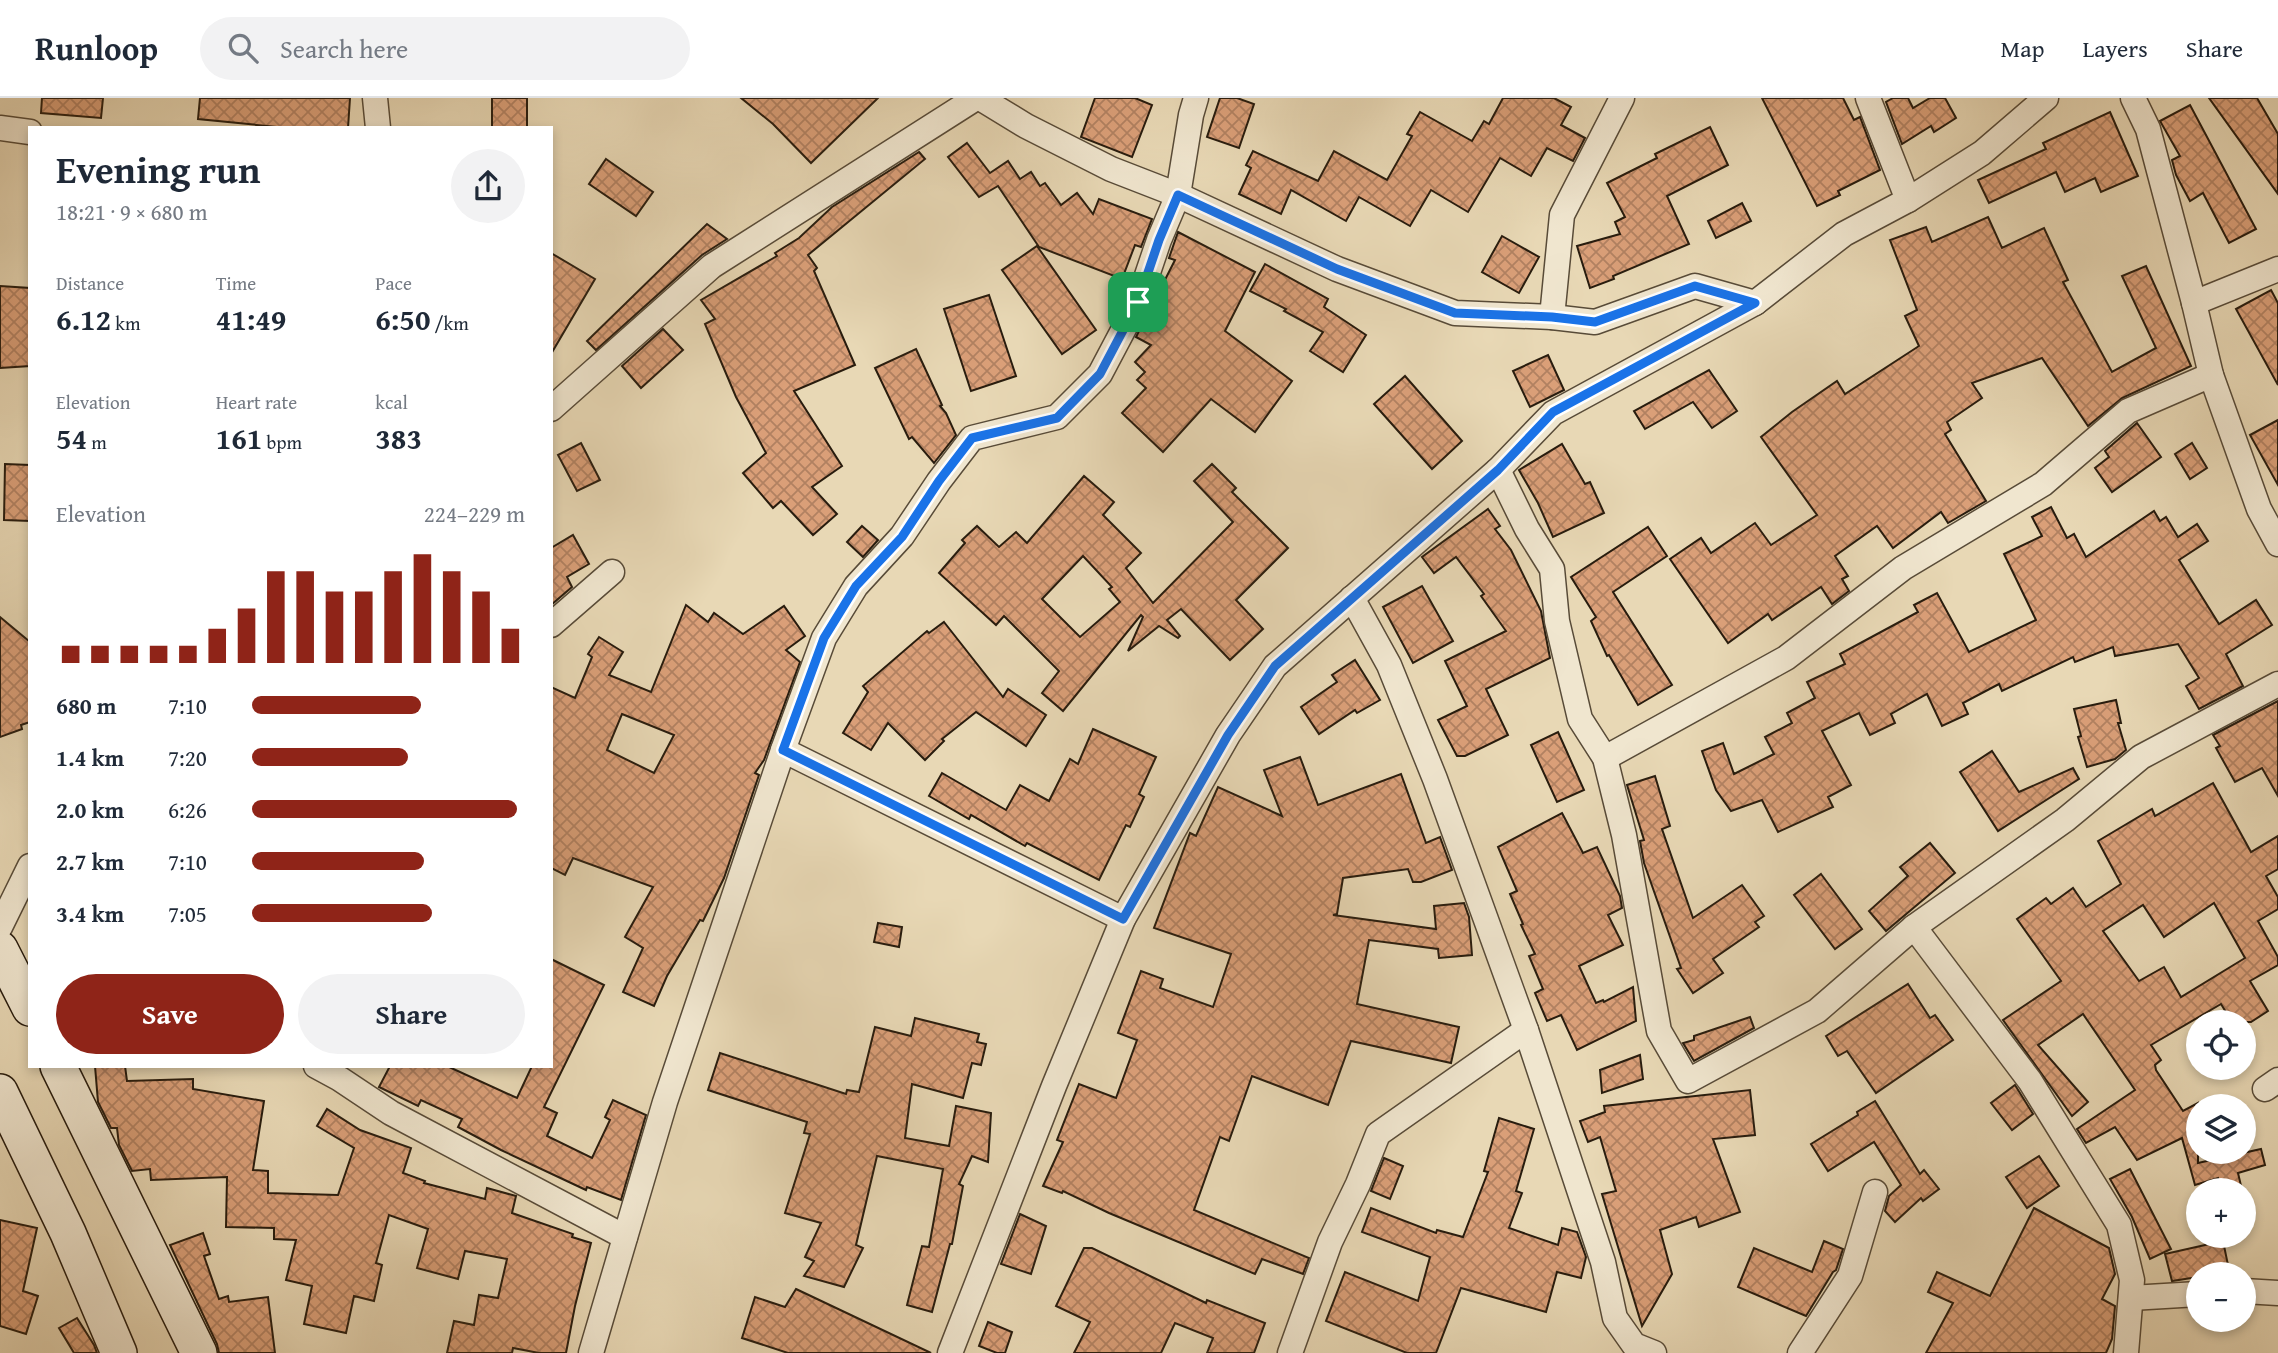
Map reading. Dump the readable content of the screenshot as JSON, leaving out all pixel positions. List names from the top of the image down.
{
  "page": {
    "header": "Runloop",
    "search": "Search here",
    "nav": ["Map", "Layers", "Share"],
    "heading": ["Evening run", "18:21 · 9 × 680 m"],
    "stats": [
      ["Distance", "6.12 km"],
      ["Time", "41:49"],
      ["Pace", "6:50 /km"],
      ["Elevation", "54 m"],
      ["Heart rate", "161 bpm"],
      ["kcal", "383"]
    ],
    "chart": ["Elevation", "224–229 m"],
    "list": [
      {
        "name": "680 m",
        "note": "7:10"
      },
      {
        "name": "1.4 km",
        "note": "7:20"
      },
      {
        "name": "2.0 km",
        "note": "6:26"
      },
      {
        "name": "2.7 km",
        "note": "7:10"
      },
      {
        "name": "3.4 km",
        "note": "7:05"
      }
    ],
    "buttons": ["Save", "Share"],
    "map_buttons": ["+", "−"]
  }
}
